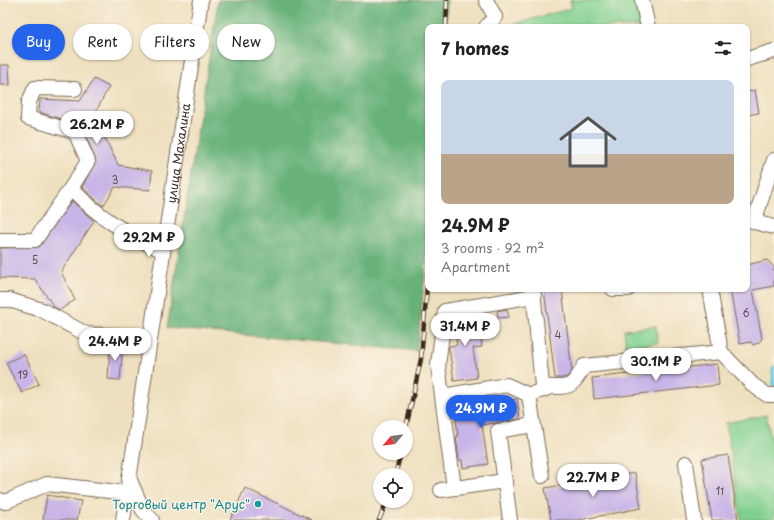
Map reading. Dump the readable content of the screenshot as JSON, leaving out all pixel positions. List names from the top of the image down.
{
  "streets": {
    "street": ["улица Махалина"]
  },
  "places": ["Торговый центр \"Арус\""],
  "house_numbers": [
    "3",
    "5",
    "6",
    "4",
    "19",
    "11"
  ],
  "north": "bottom left",
  "page": {
    "chip": [
      "Buy",
      "Rent",
      "Filters",
      "New"
    ],
    "heading": "7 homes",
    "list": [
      {
        "name": "24.9M ₽",
        "note": "3 rooms · 92 m² · Apartment"
      }
    ],
    "price": [
      "26.2M ₽",
      "29.2M ₽",
      "31.4M ₽",
      "24.4M ₽",
      "30.1M ₽",
      "24.9M ₽",
      "22.7M ₽"
    ]
  }
}
